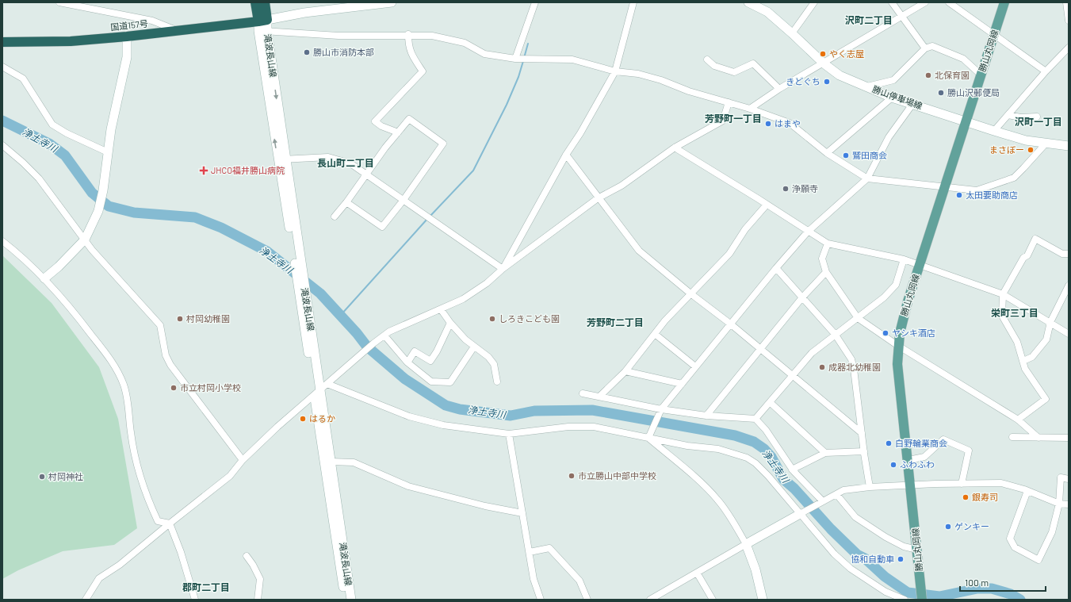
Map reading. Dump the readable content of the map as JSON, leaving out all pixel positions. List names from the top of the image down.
{
  "streets": {
    "highway": ["国道157号"],
    "main road": ["勝山丸岡線", "滝波長山線", "勝山停車場線"]
  },
  "crossings": [
    ["国道157号", "滝波長山線"],
    ["勝山丸岡線", "勝山停車場線"]
  ],
  "districts": [
    "沢町二丁目",
    "芳野町一丁目",
    "沢町一丁目",
    "長山町二丁目",
    "栄町三丁目",
    "芳野町二丁目",
    "郡町二丁目"
  ],
  "water": ["浄土寺川"],
  "places": {
    "other": [
      "勝山市消防本部",
      "やく志屋",
      "北保育園",
      "きどぐち",
      "勝山沢郵便局",
      "はまや",
      "まさぼー",
      "鷲田商会",
      "浄願寺",
      "太田要助商店",
      "村岡幼稚園",
      "しろきこども園",
      "ヤシキ酒店",
      "成器北幼稚園",
      "市立村岡小学校",
      "はるか",
      "白野輪業商会",
      "ふわふわ",
      "市立勝山中部中学校",
      "村岡神社",
      "銀寿司",
      "ゲンキー",
      "協和自動車"
    ],
    "health": ["JHCO福井勝山病院"]
  },
  "scale_bar": "100 m"
}
